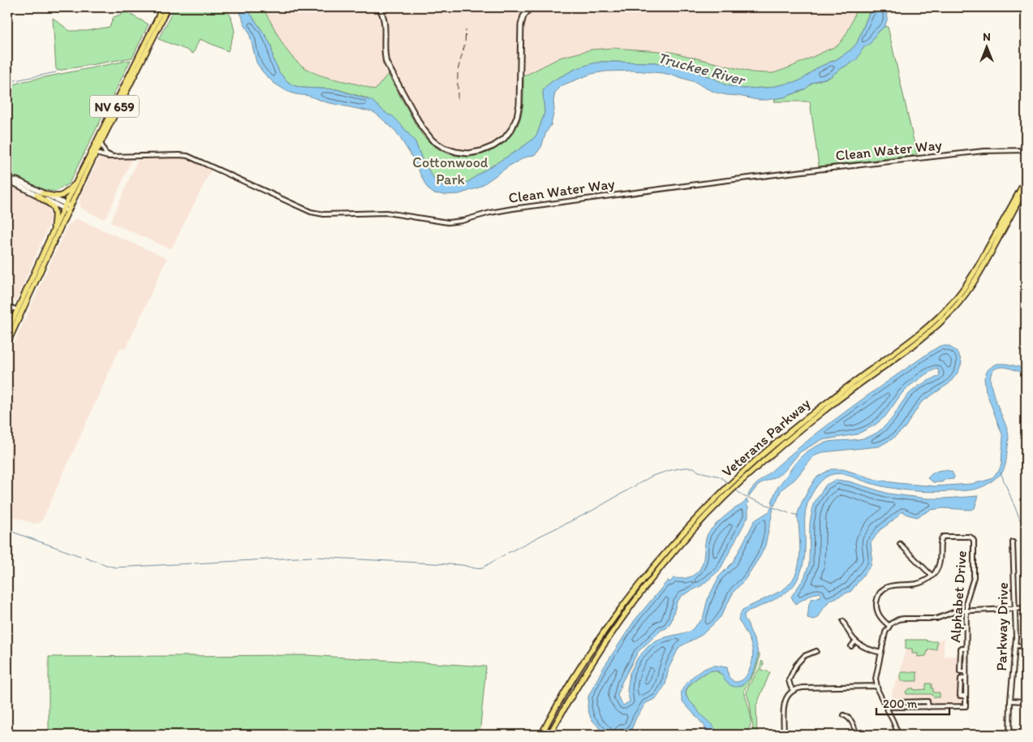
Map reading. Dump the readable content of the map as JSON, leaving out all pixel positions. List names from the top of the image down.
{
  "streets": {
    "main road": ["NV 659", "Veterans Parkway"],
    "street": ["Clean Water Way", "Alphabet Drive", "Parkway Drive"]
  },
  "crossings": [
    ["NV 659", "Clean Water Way"]
  ],
  "water": ["Truckee River"],
  "parks": ["Cottonwood Park"],
  "scale_bar": "200 m",
  "north": "top"
}
